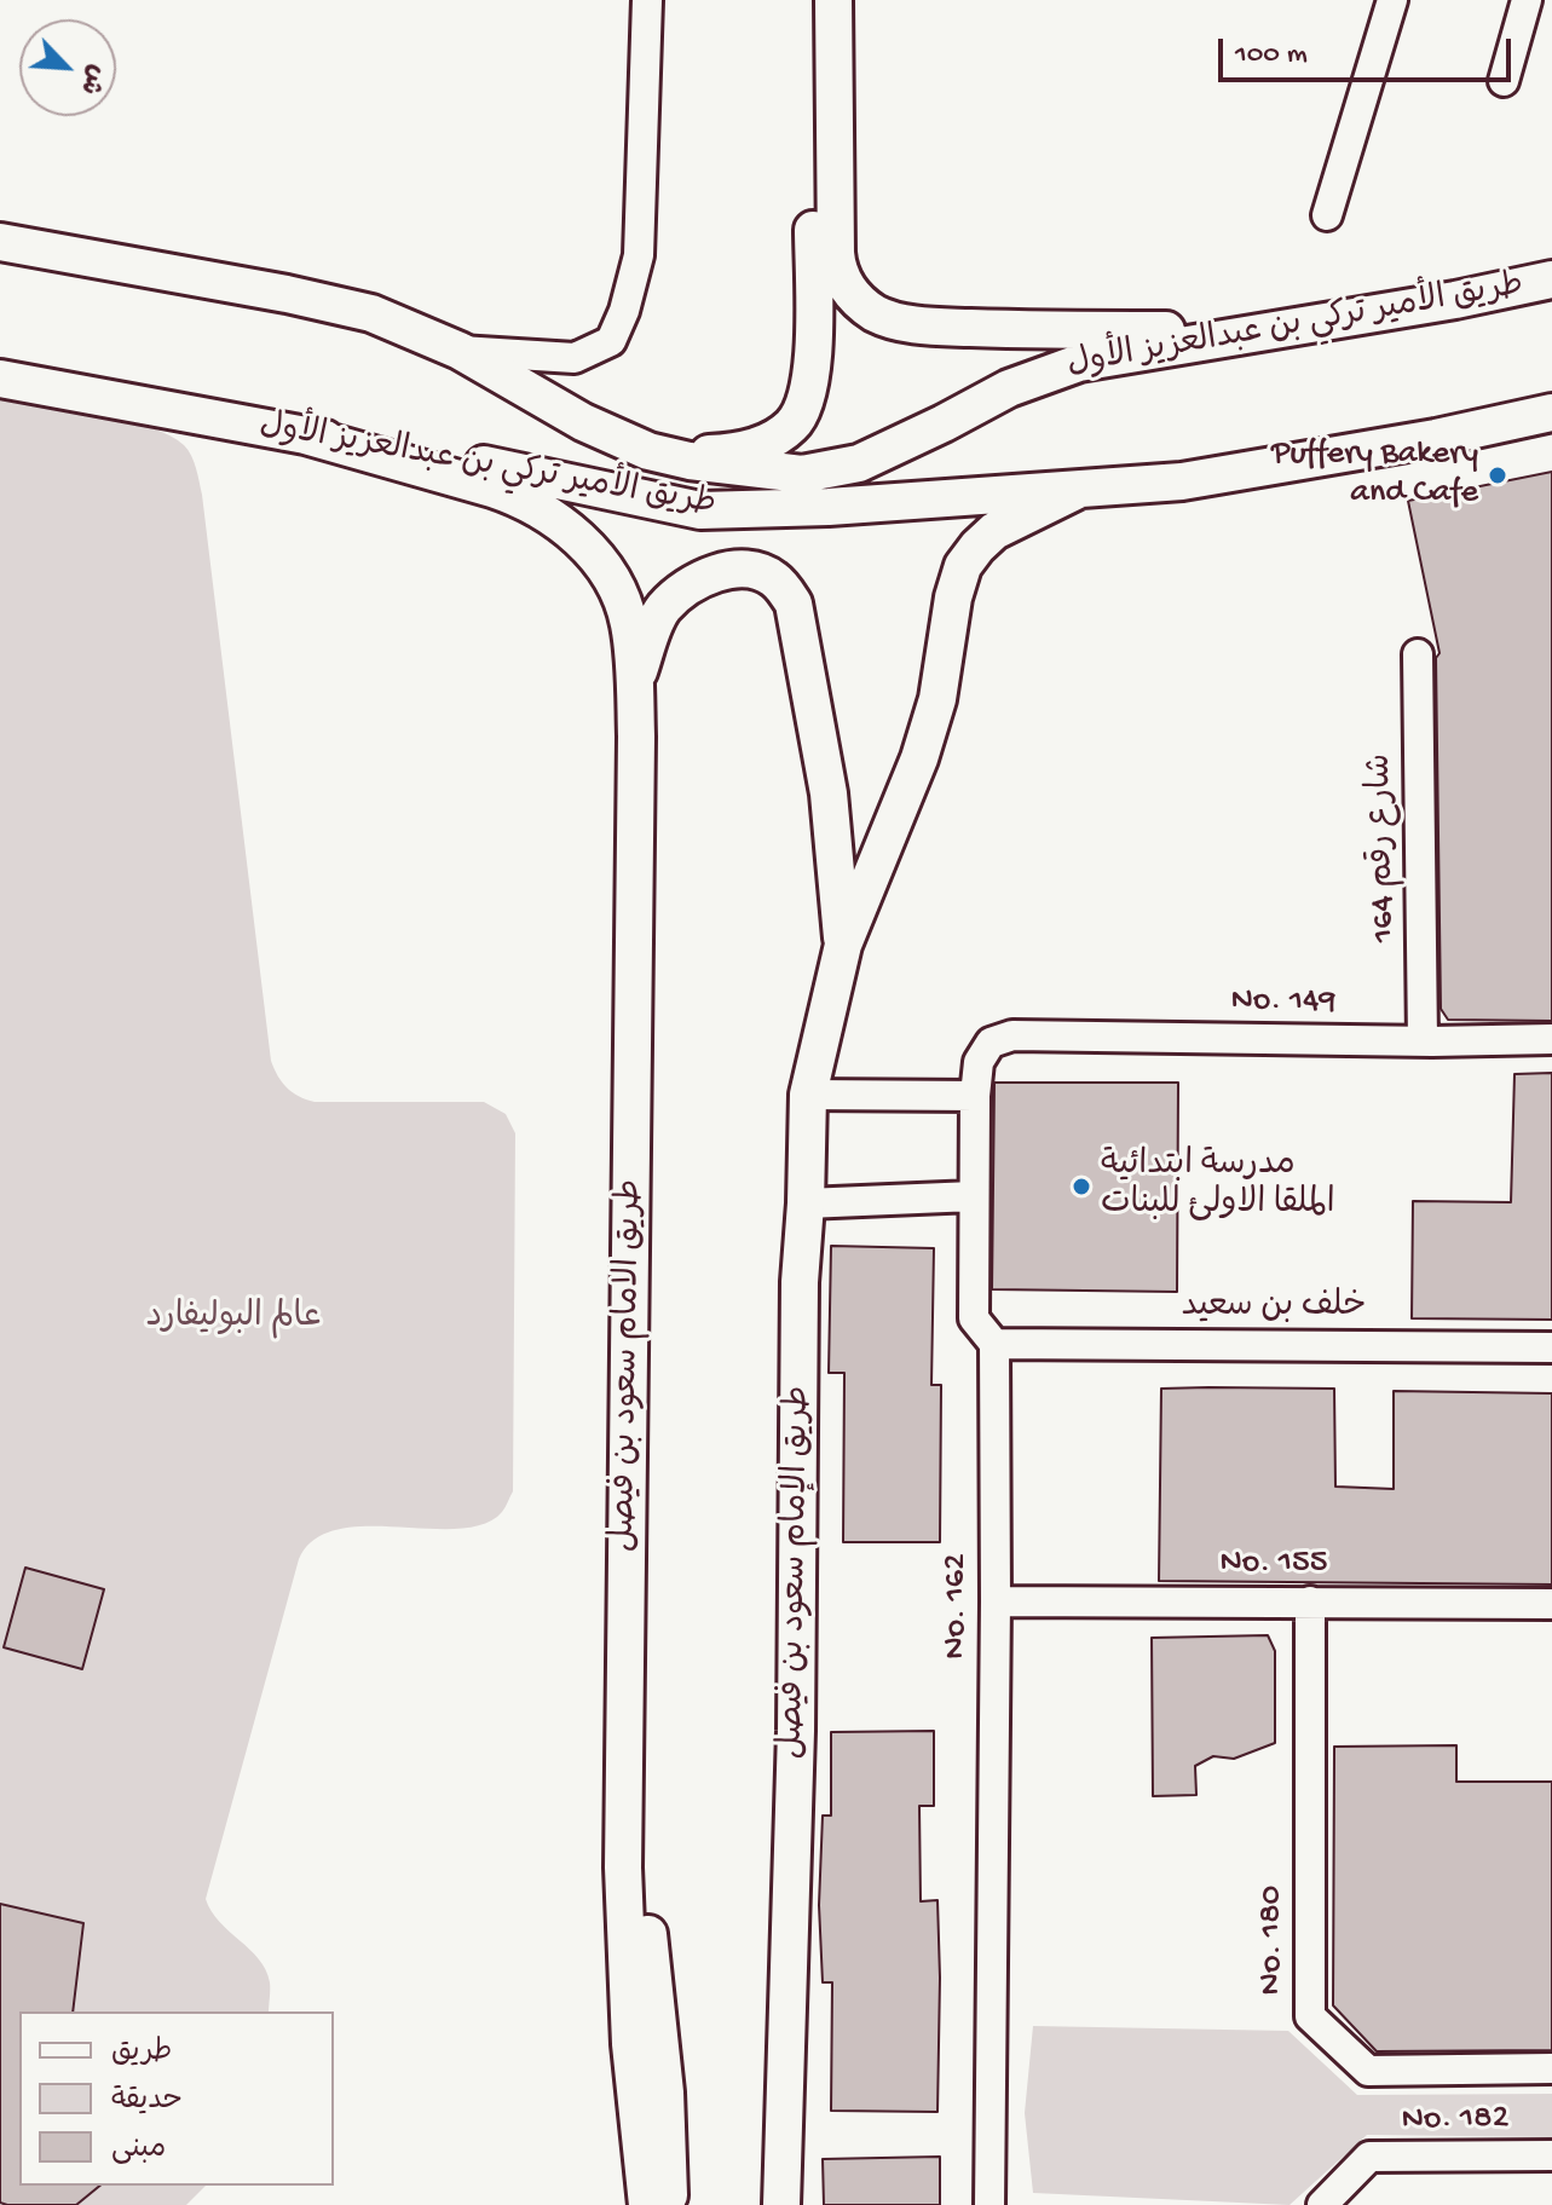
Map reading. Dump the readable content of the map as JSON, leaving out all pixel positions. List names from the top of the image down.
{
  "streets": {
    "main road": ["طريق الأمير تركي بن عبدالعزيز الأول", "طريق الامام سعود بن فيصل", "طريق الإمام سعود بن فيصل"],
    "street": [
      "شارع رقم 164",
      "No. 149",
      "خلف بن سعيد",
      "No. 155",
      "No. 162",
      "No. 180",
      "No. 182"
    ]
  },
  "crossings": [
    ["شارع رقم 164", "No. 149"],
    ["No. 149", "No. 162"],
    ["خلف بن سعيد", "No. 162"],
    ["No. 155", "No. 162"],
    ["No. 155", "No. 180"]
  ],
  "parks": ["عالم البوليفارد"],
  "places": ["Puffery Bakery and Cafe", "مدرسة ابتدائية الملقا الاولئ للبنات"],
  "legend": ["طريق", "حديقة", "مبنى"],
  "scale_bar": "100 m",
  "north": "bottom right"
}
